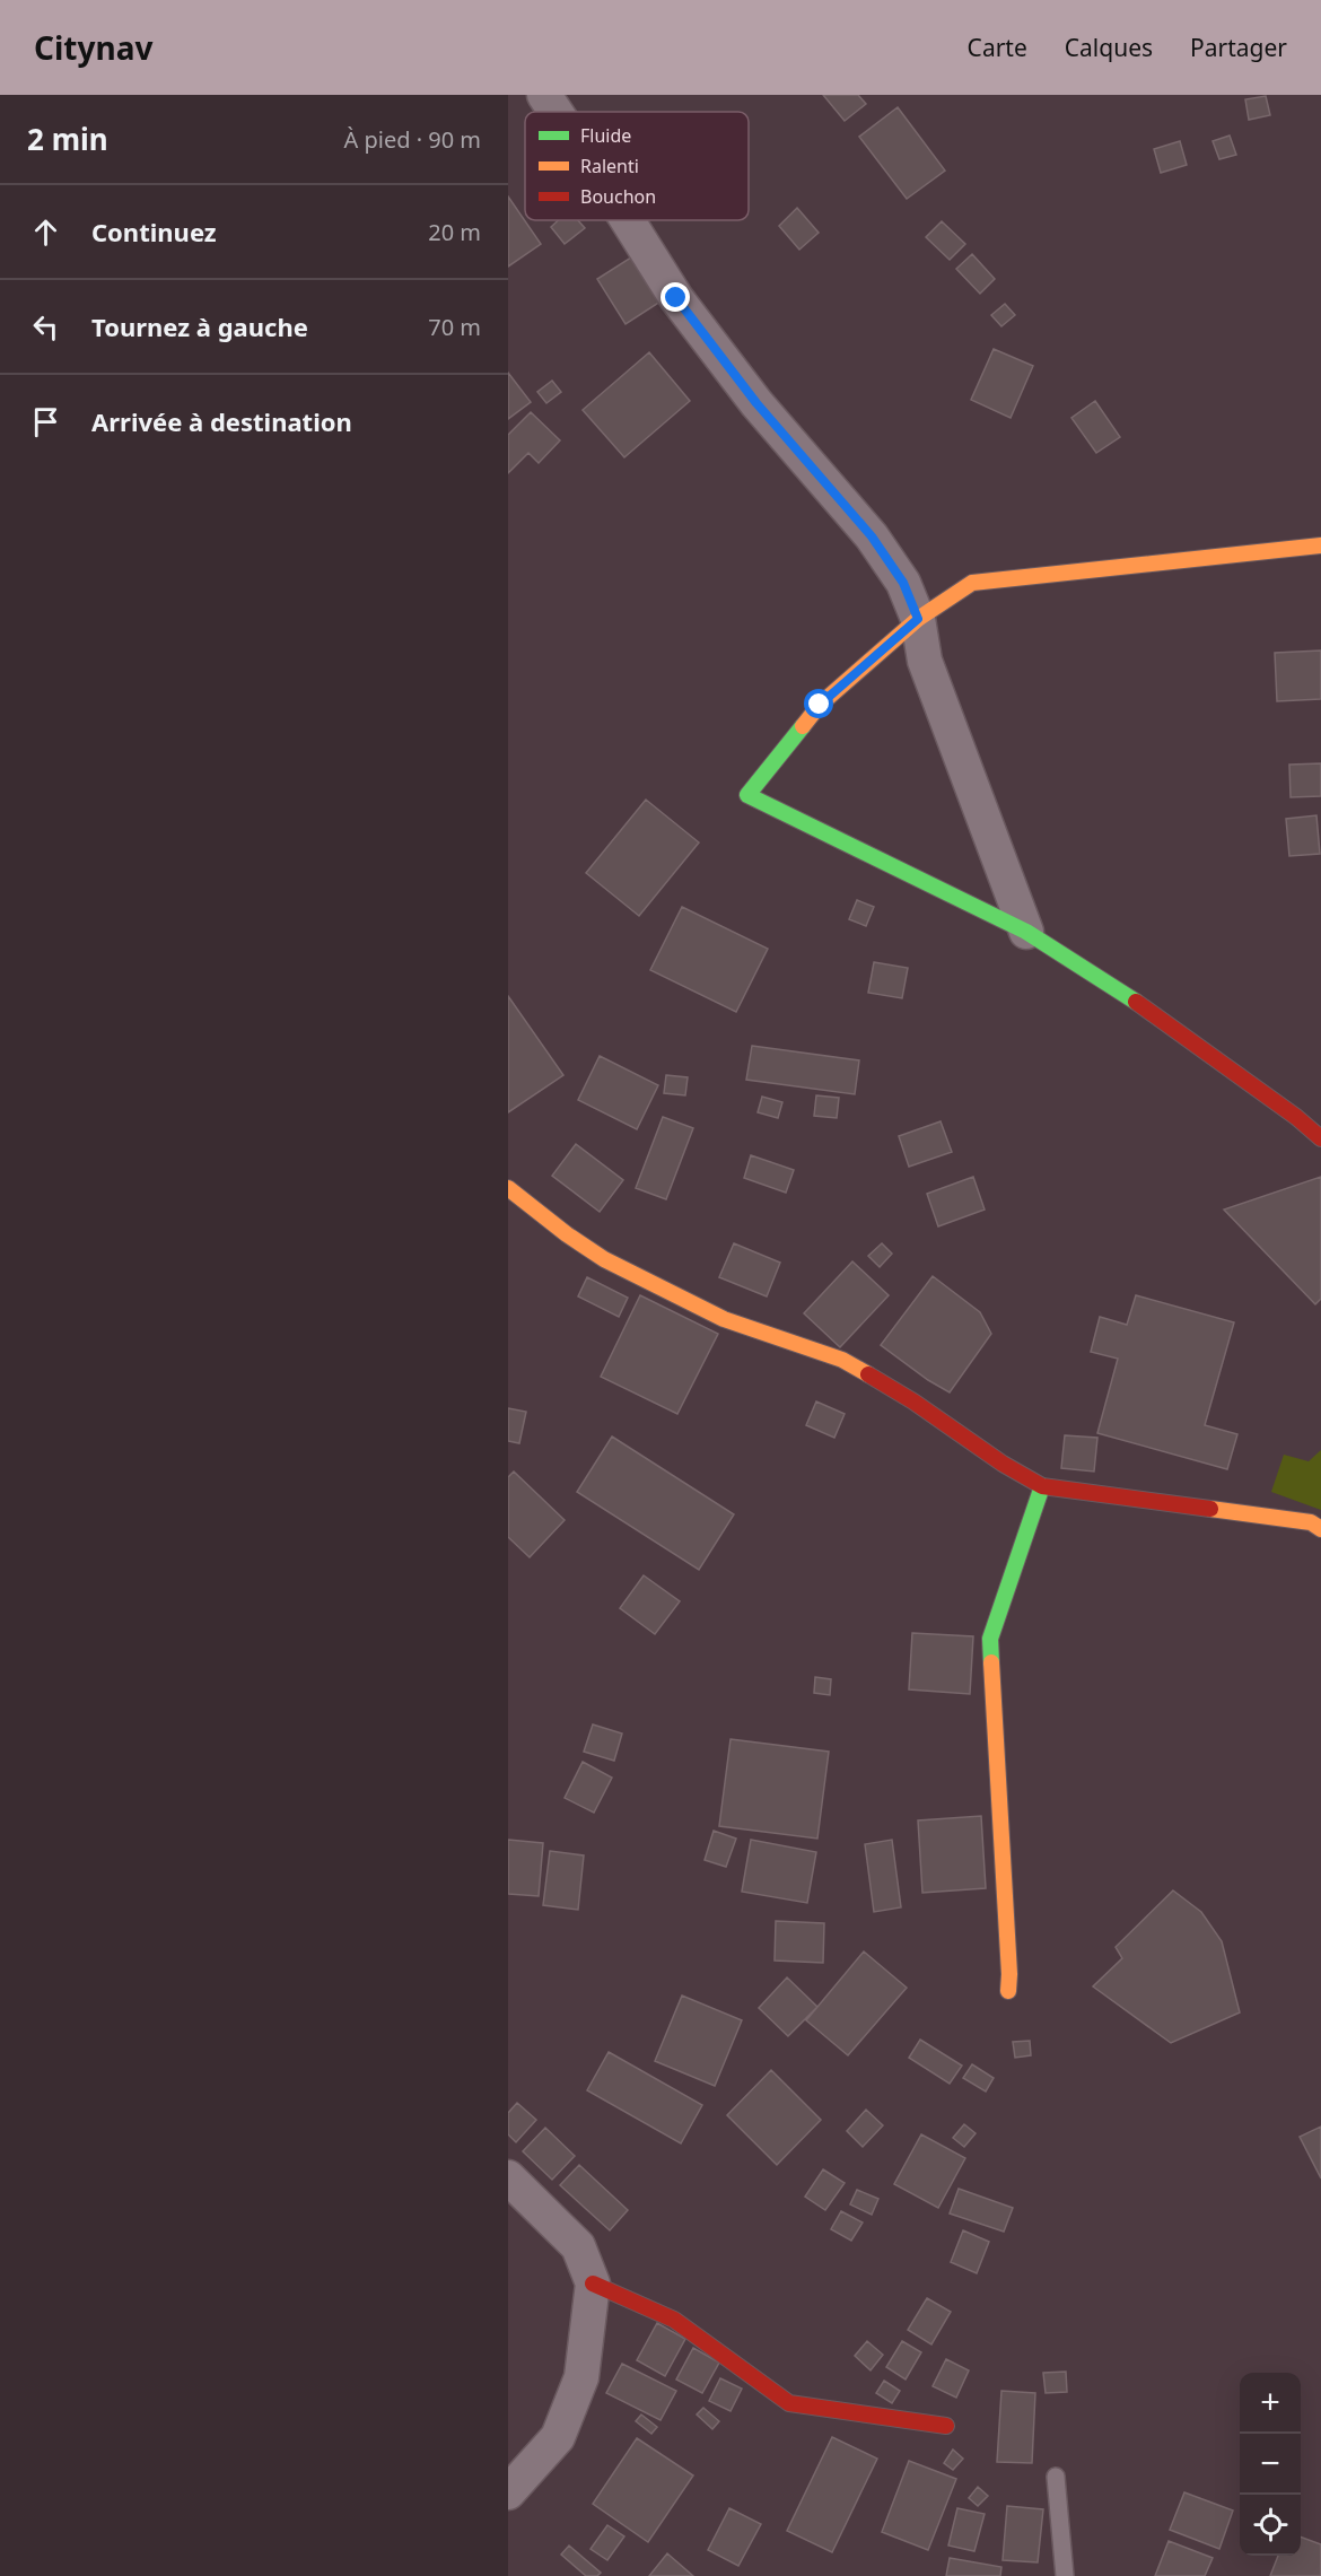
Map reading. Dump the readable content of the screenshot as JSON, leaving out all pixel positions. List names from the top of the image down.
{
  "legend": ["Fluide", "Ralenti", "Bouchon"],
  "page": {
    "header": "Citynav",
    "nav": ["Carte", "Calques", "Partager"],
    "heading": ["2 min", "À pied · 90 m"],
    "list": [
      ["Continuez", "20 m"],
      ["Tournez à gauche", "70 m"],
      "Arrivée à destination"
    ],
    "map_buttons": ["+", "−"]
  }
}
